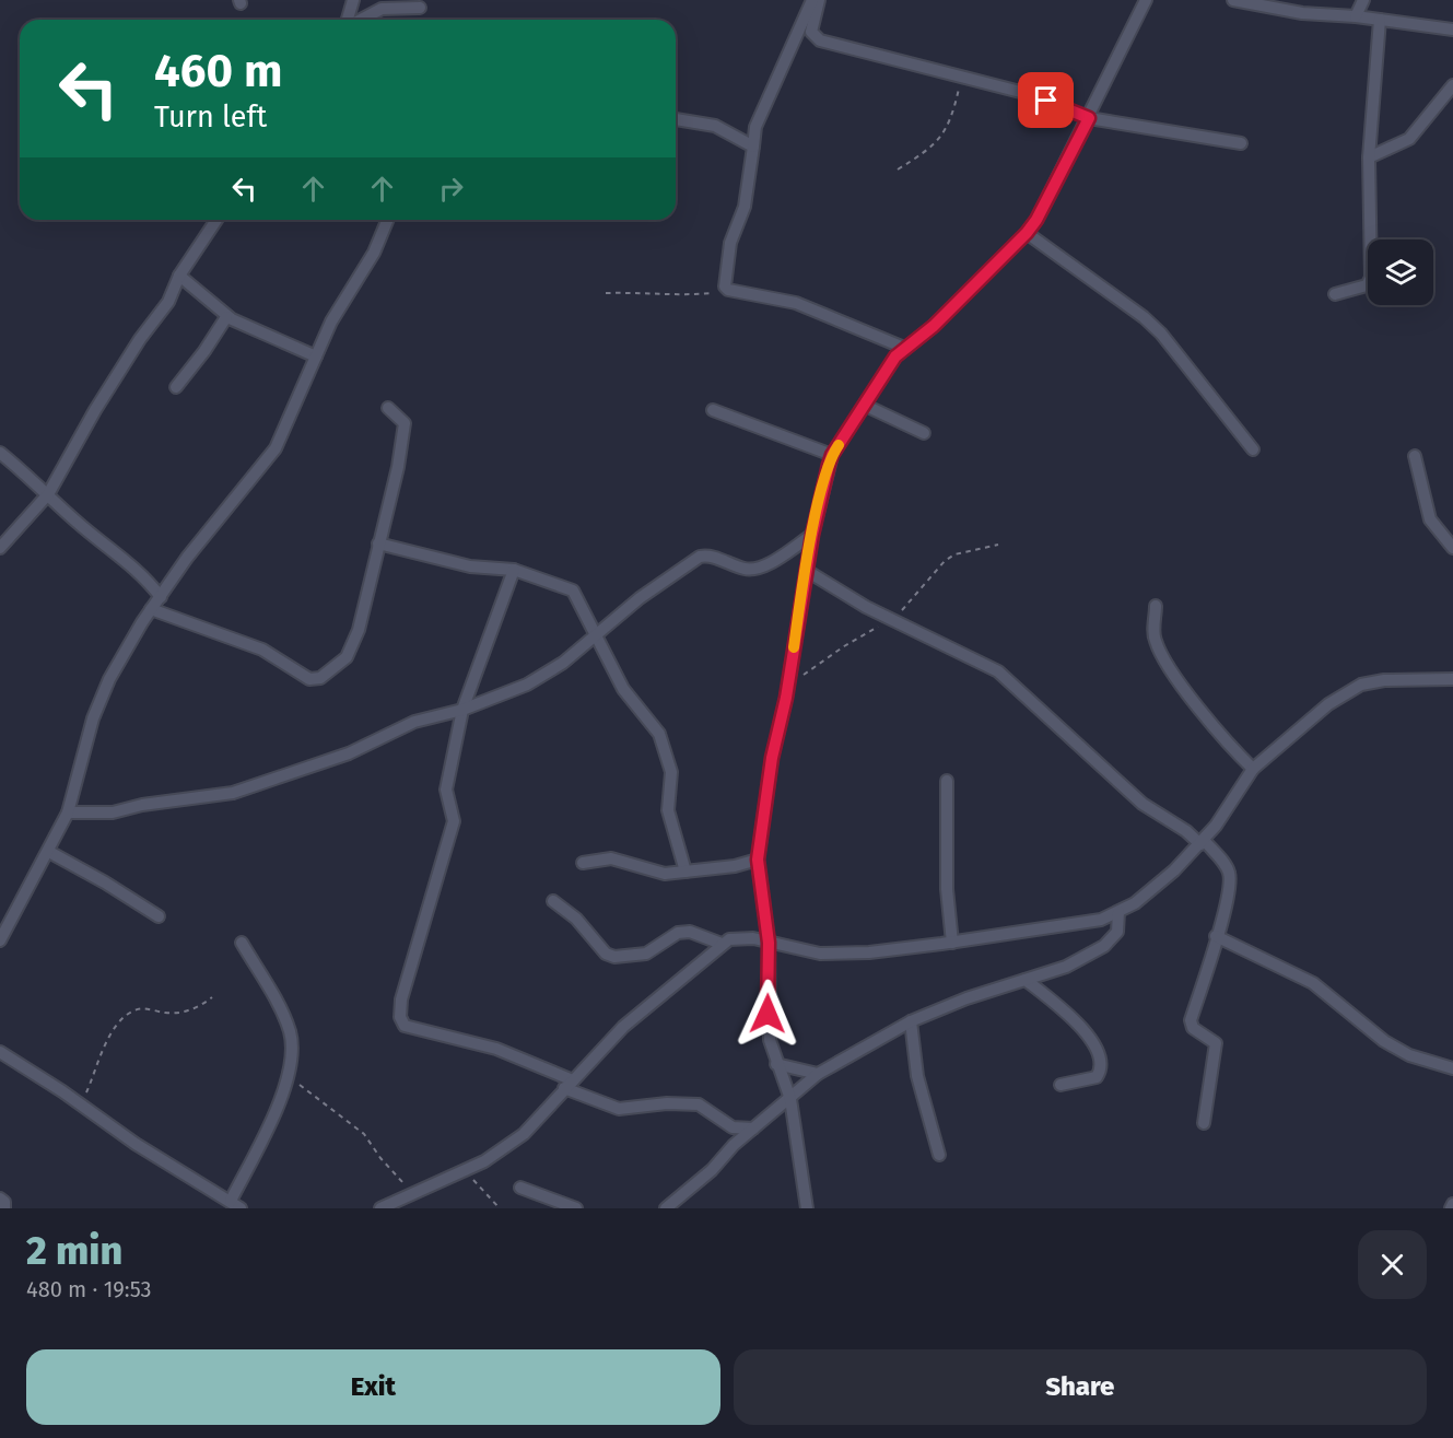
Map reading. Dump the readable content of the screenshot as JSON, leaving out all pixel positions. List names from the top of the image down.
{
  "page": {
    "turn": ["460 m", "Turn left"],
    "heading": ["2 min", "480 m · 19:53"],
    "buttons": ["Exit", "Share"]
  }
}
